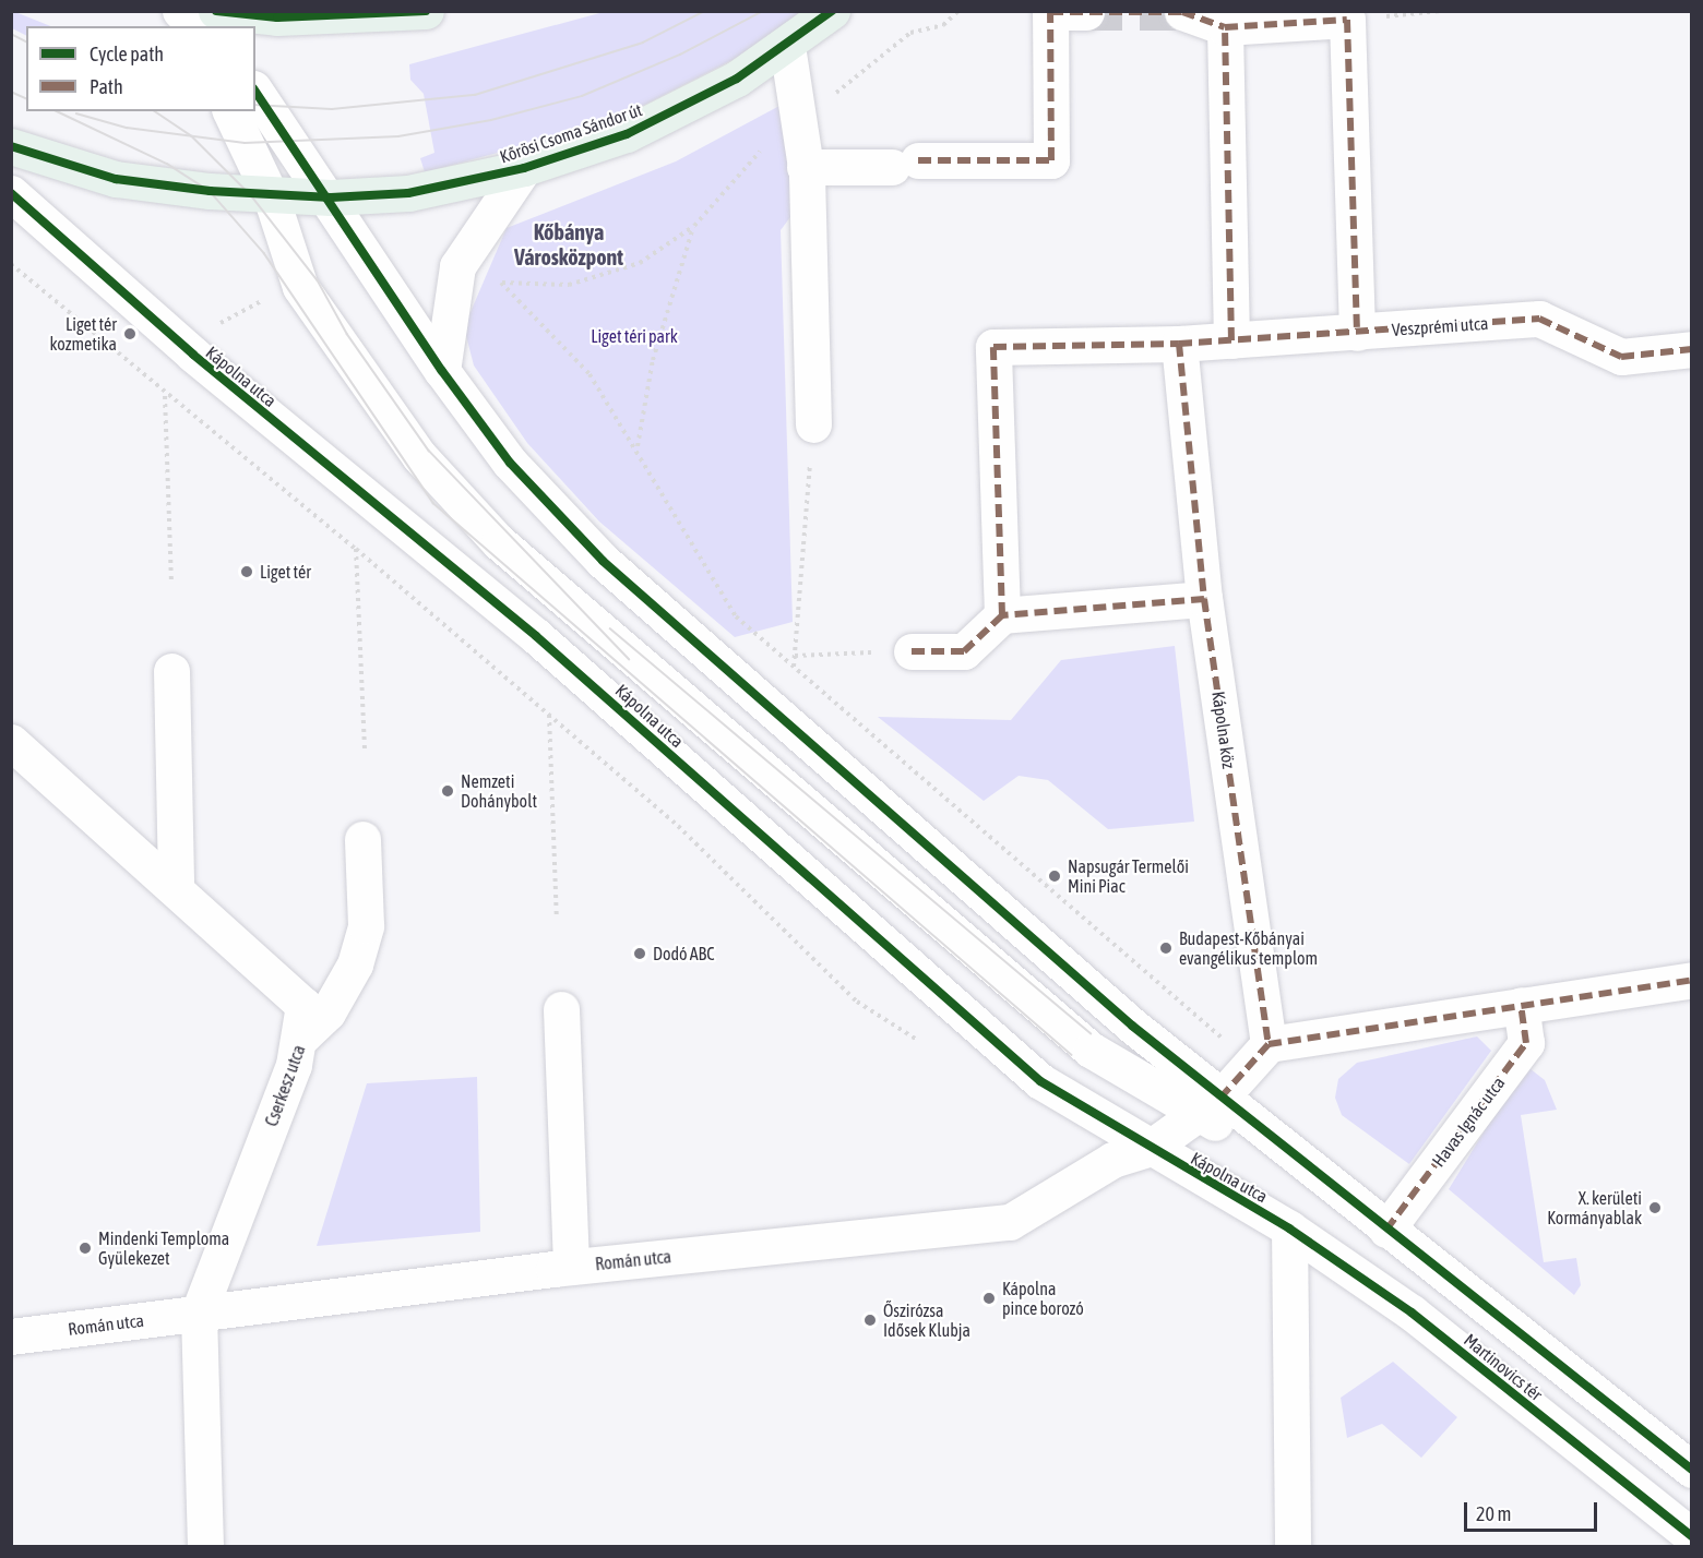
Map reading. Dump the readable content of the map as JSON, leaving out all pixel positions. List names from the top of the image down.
{
  "streets": {
    "main road": ["Kőrösi Csoma Sándor út"],
    "street": [
      "Veszprémi utca",
      "Kápolna utca",
      "Kápolna köz",
      "Cserkesz utca",
      "Havas Ignác utca",
      "Román utca",
      "Martinovics tér"
    ]
  },
  "crossings": [
    ["Kőrösi Csoma Sándor út", "Kápolna utca"],
    ["Veszprémi utca", "Kápolna köz"],
    ["Kápolna utca", "Havas Ignác utca"],
    ["Kápolna utca", "Román utca"],
    ["Kápolna utca", "Martinovics tér"],
    ["Cserkesz utca", "Román utca"],
    ["Havas Ignác utca", "Martinovics tér"]
  ],
  "districts": ["Kőbánya Városközpont"],
  "parks": ["Liget téri park"],
  "places": [
    "Liget tér kozmetika",
    "Liget tér",
    "Nemzeti Dohánybolt",
    "Napsugár Termelői Mini Piac",
    "Budapest-Kőbányai evangélikus templom",
    "Dodó ABC",
    "X. kerületi Kormányablak",
    "Mindenki Temploma Gyülekezet",
    "Kápolna pince borozó",
    "Őszirózsa Idősek Klubja"
  ],
  "legend": ["Cycle path", "Path"],
  "scale_bar": "20 m"
}
